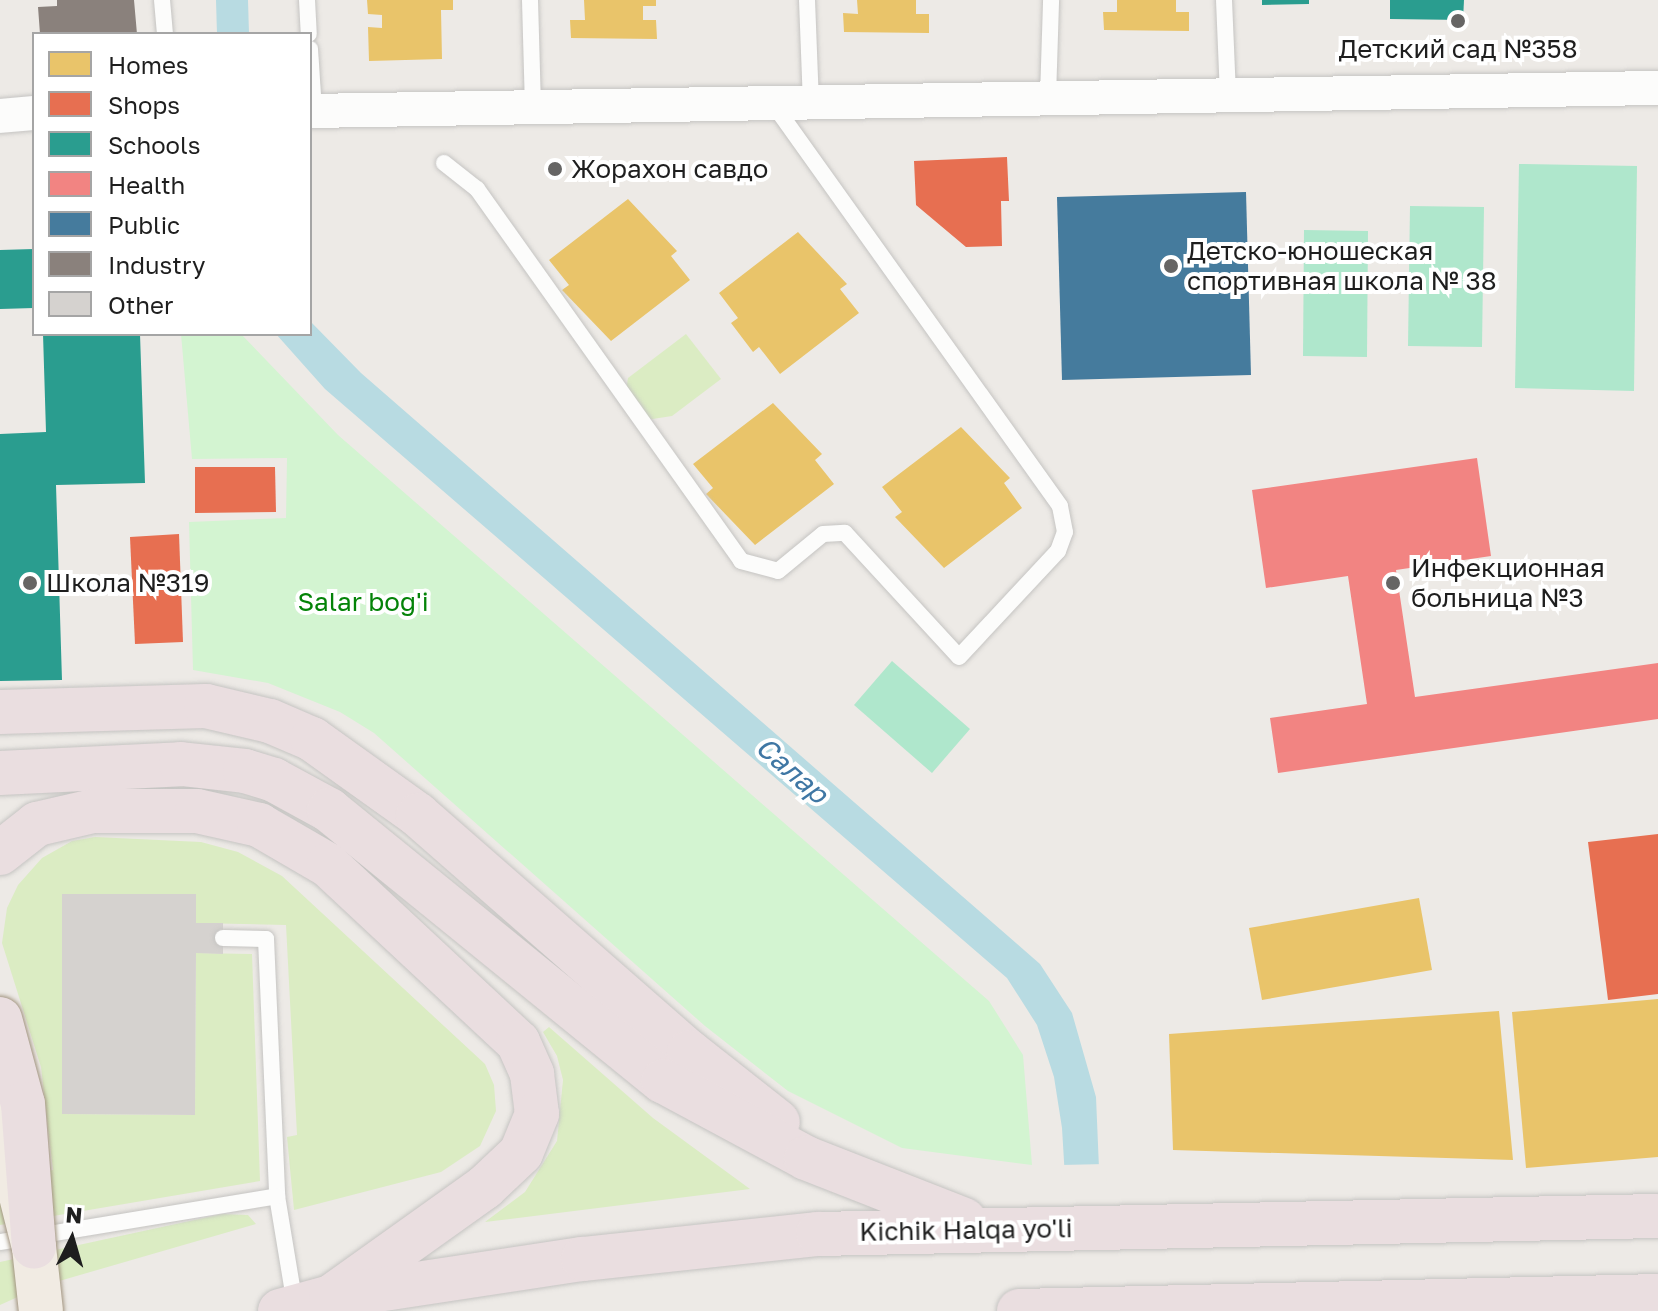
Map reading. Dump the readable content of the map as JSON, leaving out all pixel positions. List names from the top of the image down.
{
  "streets": {
    "highway": ["Kichik Halqa yo'li"]
  },
  "water": ["Салар"],
  "parks": ["Salar bog'i"],
  "places": [
    "Детский сад №358",
    "Жорахон савдо",
    "Детско-юношеская спортивная школа № 38",
    "Школа №319",
    "Инфекционная больница №3"
  ],
  "legend": [
    "Homes",
    "Shops",
    "Schools",
    "Health",
    "Public",
    "Industry",
    "Other"
  ],
  "north": "top"
}
